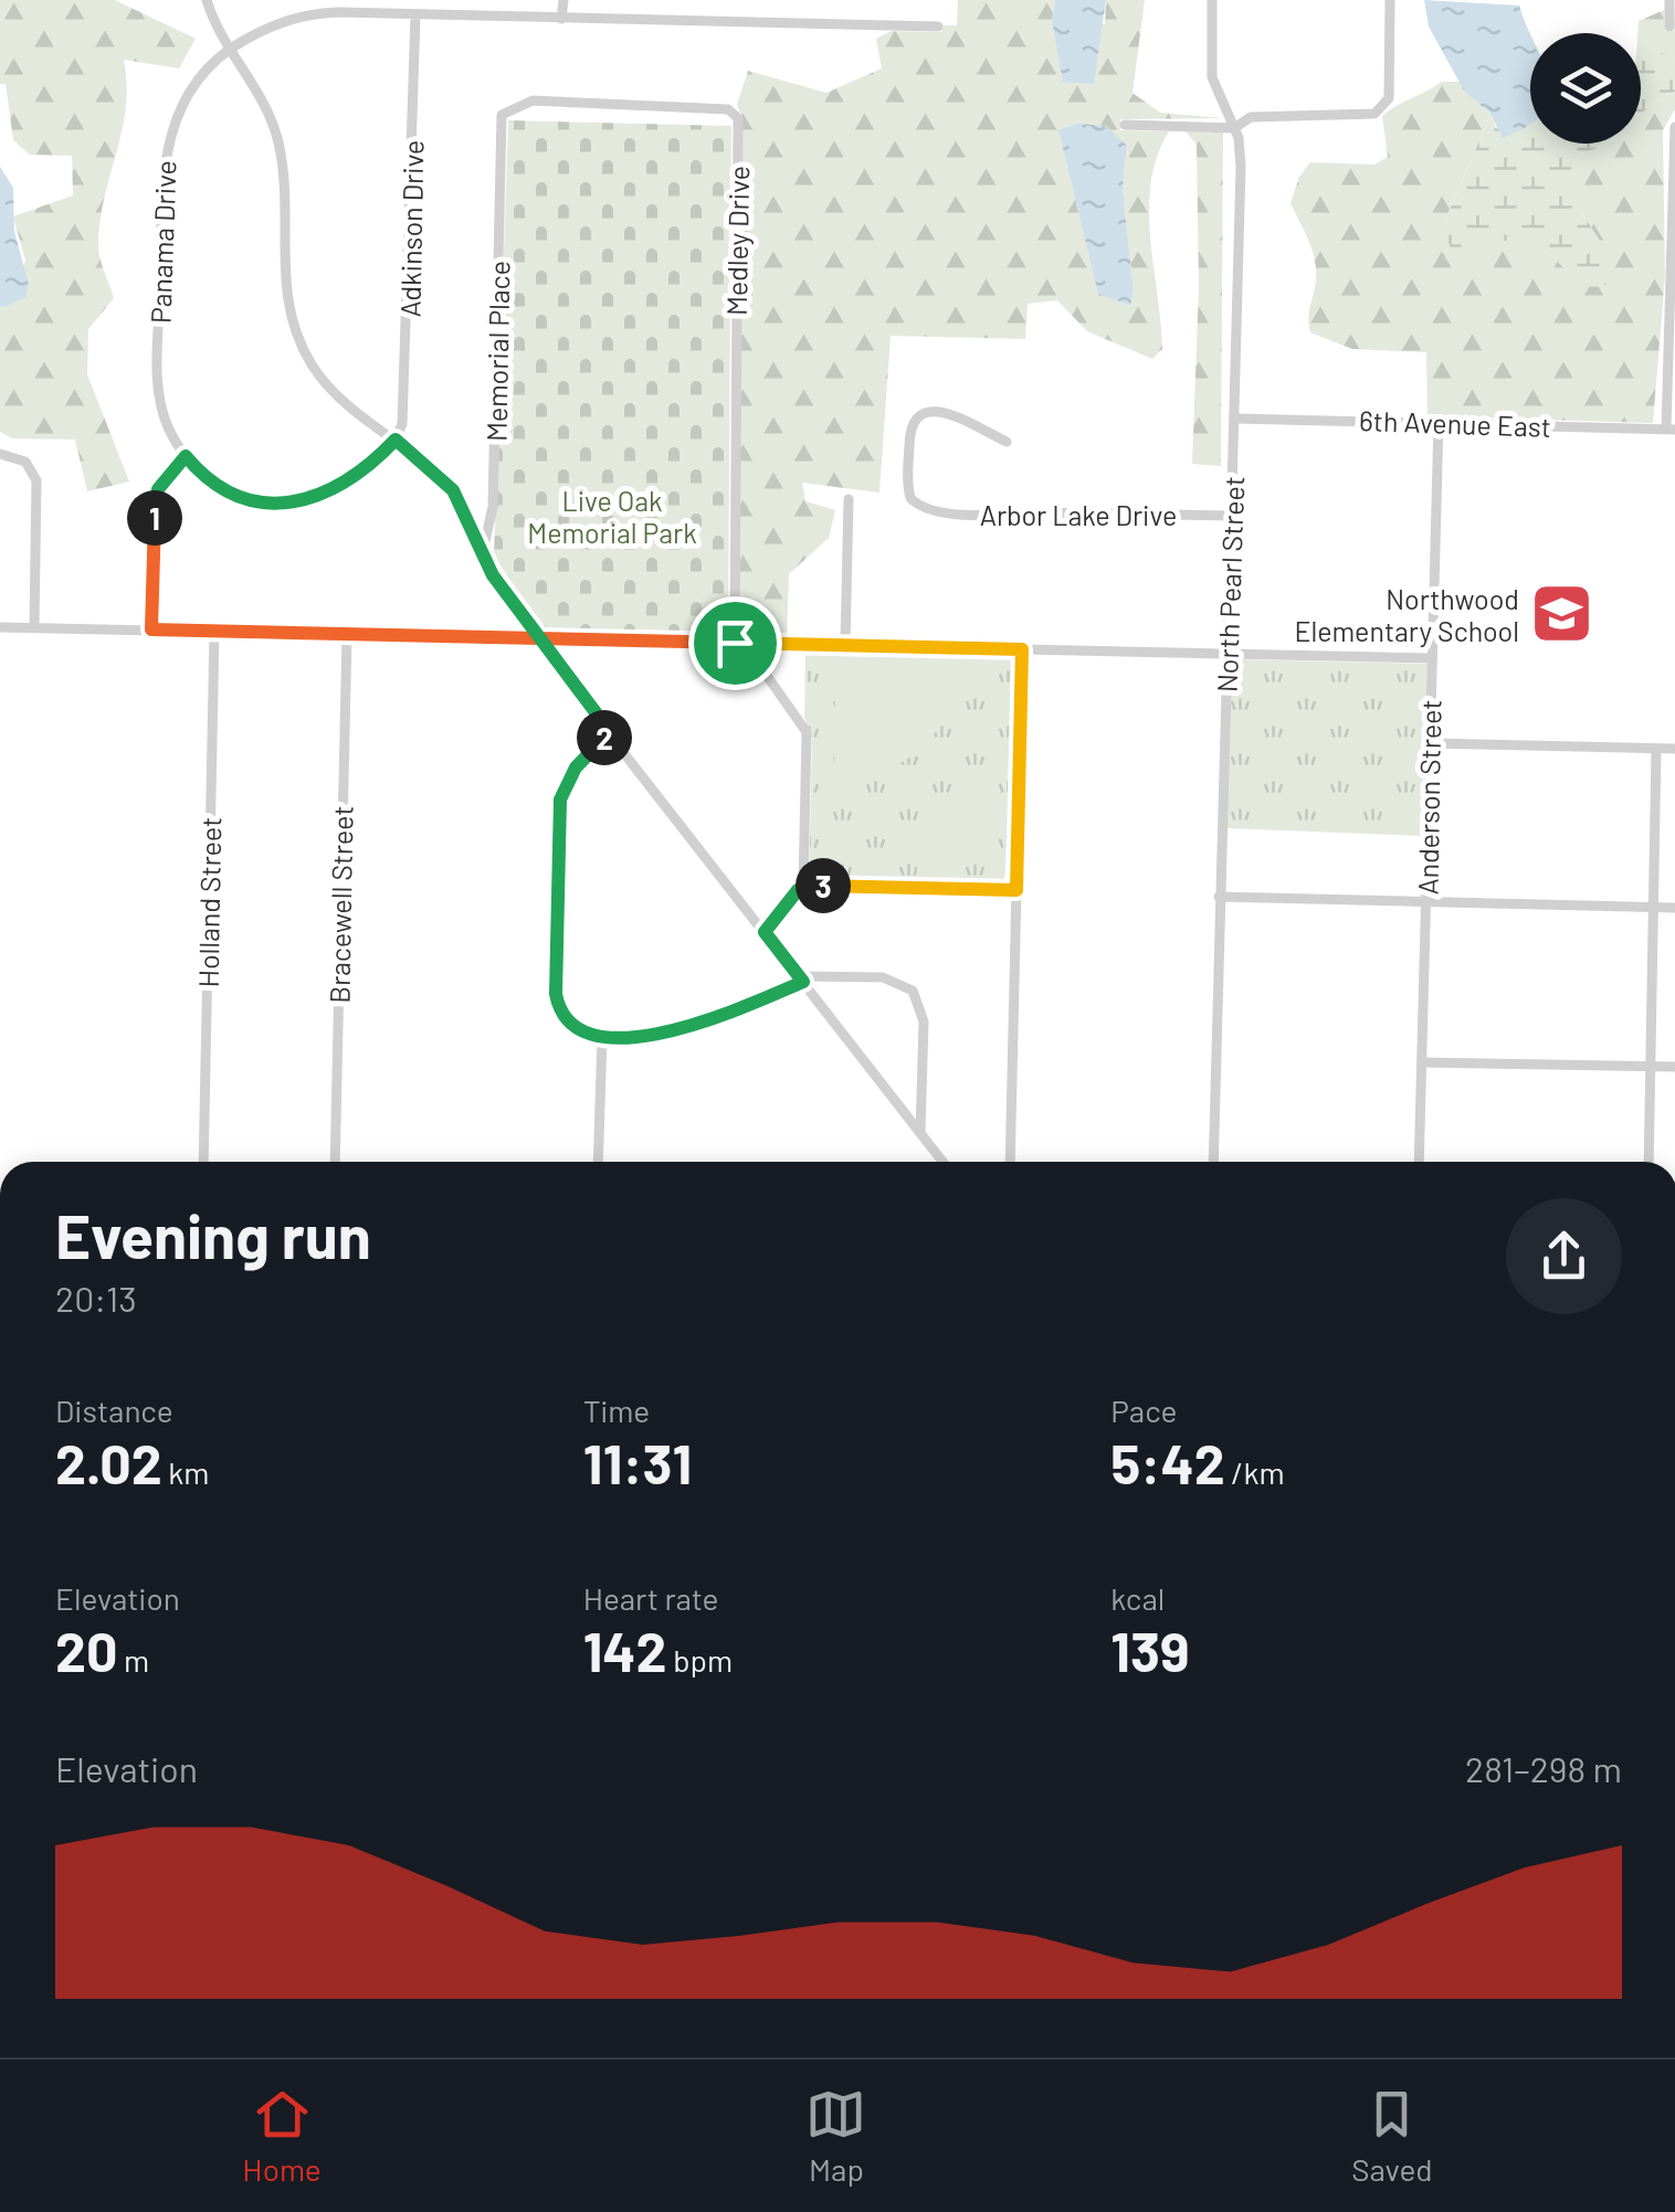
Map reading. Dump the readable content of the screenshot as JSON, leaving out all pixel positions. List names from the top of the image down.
{
  "streets": {
    "street": [
      "Adkinson Drive",
      "Medley Drive",
      "Panama Drive",
      "Memorial Place",
      "6th Avenue East",
      "Arbor Lake Drive",
      "North Pearl Street",
      "Anderson Street",
      "Holland Street",
      "Bracewell Street"
    ]
  },
  "crossings": [
    ["Adkinson Drive", "Panama Drive"],
    ["Medley Drive", "Memorial Place"],
    ["6th Avenue East", "North Pearl Street"],
    ["6th Avenue East", "Anderson Street"],
    ["Arbor Lake Drive", "North Pearl Street"]
  ],
  "parks": ["Live Oak Memorial Park"],
  "places": {
    "school or university": ["Northwood Elementary School"]
  },
  "page": {
    "pins": ["1", "2", "3"],
    "heading": ["Evening run", "20:13"],
    "stats": [
      ["Distance", "2.02 km"],
      ["Time", "11:31"],
      ["Pace", "5:42 /km"],
      ["Elevation", "20 m"],
      ["Heart rate", "142 bpm"],
      ["kcal", "139"]
    ],
    "chart": ["Elevation", "281–298 m"],
    "tabs": ["Home", "Map", "Saved"]
  }
}
